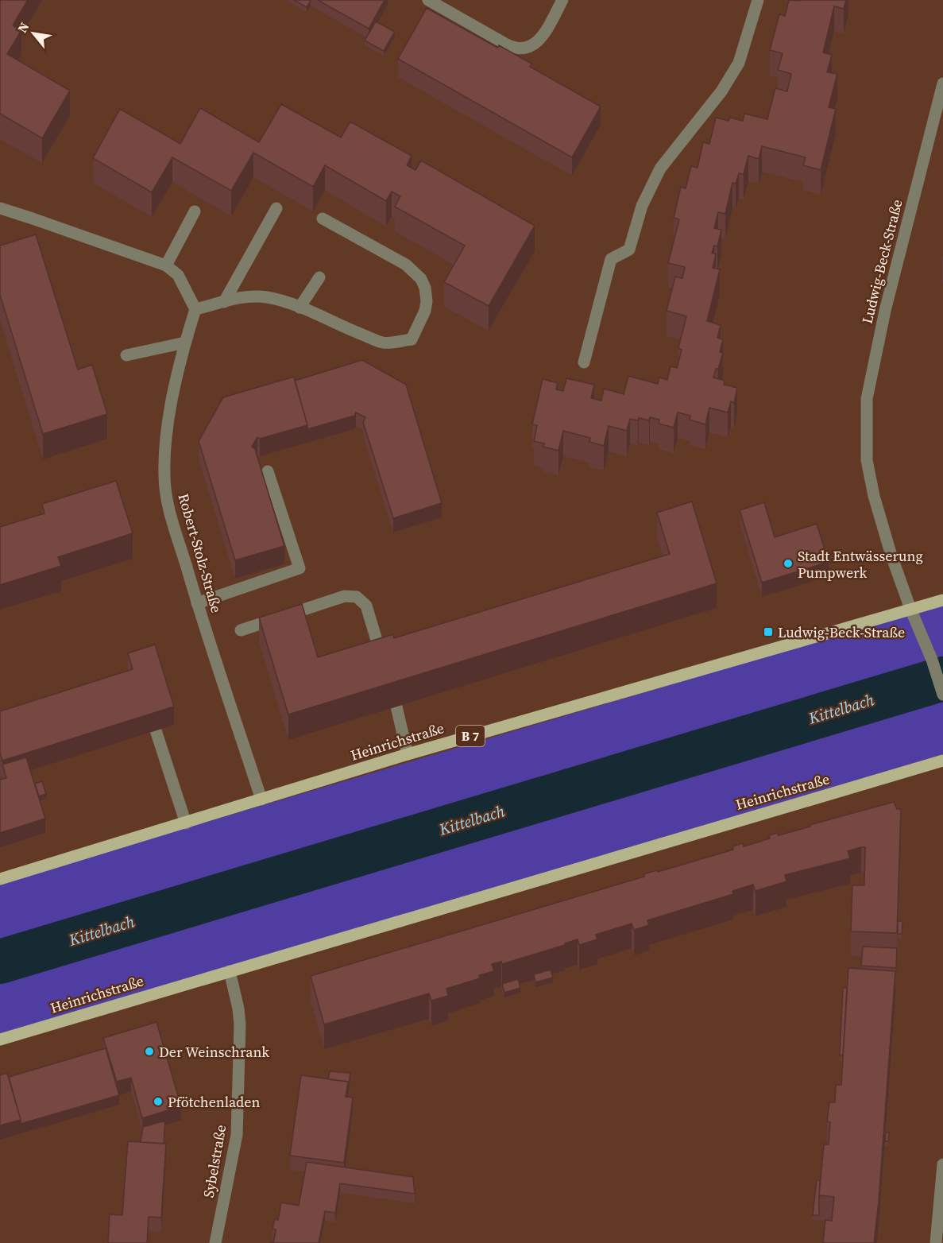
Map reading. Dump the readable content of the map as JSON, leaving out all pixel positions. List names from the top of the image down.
{
  "streets": {
    "main road": ["B 7", "Heinrichstraße"],
    "street": ["Ludwig-Beck-Straße", "Robert-Stolz-Straße", "Sybelstraße"]
  },
  "crossings": [
    ["Ludwig-Beck-Straße", "Heinrichstraße"],
    ["Robert-Stolz-Straße", "Heinrichstraße"],
    ["Heinrichstraße", "Sybelstraße"]
  ],
  "water": ["Kittelbach"],
  "places": {
    "other": ["Stadt Entwässerung Pumpwerk", "Der Weinschrank", "Pfötchenladen"],
    "transit": ["Ludwig-Beck-Straße"]
  },
  "north": "top left"
}
